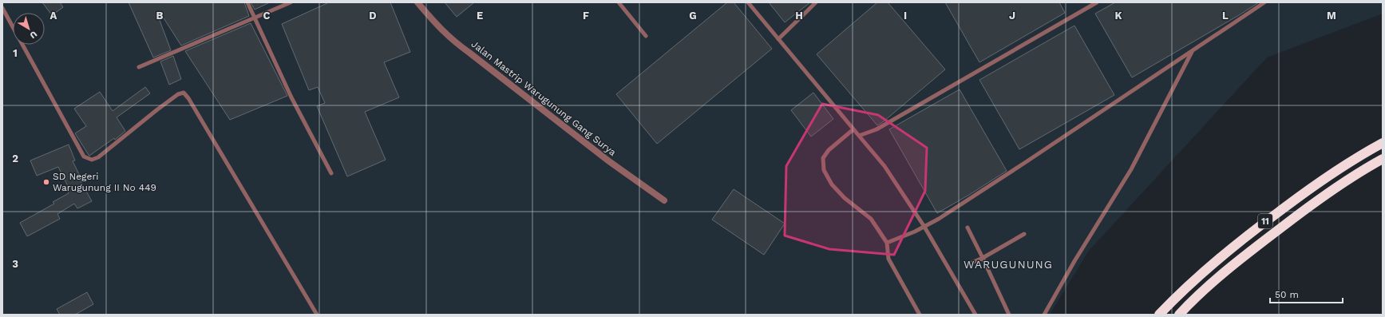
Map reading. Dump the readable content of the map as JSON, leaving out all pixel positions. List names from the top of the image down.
{
  "streets": {
    "highway": ["11"],
    "street": ["Jalan Mastrip Warugunung Gang Surya"]
  },
  "districts": ["WARUGUNUNG"],
  "places": ["SD Negeri Warugunung II No 449"],
  "scale_bar": "50 m",
  "north": "bottom right",
  "grid": {
    "columns": [
      "A",
      "B",
      "C",
      "D",
      "E",
      "F",
      "G",
      "H",
      "I",
      "J",
      "K",
      "L",
      "M"
    ],
    "rows": ["1", "2", "3"]
  }
}
